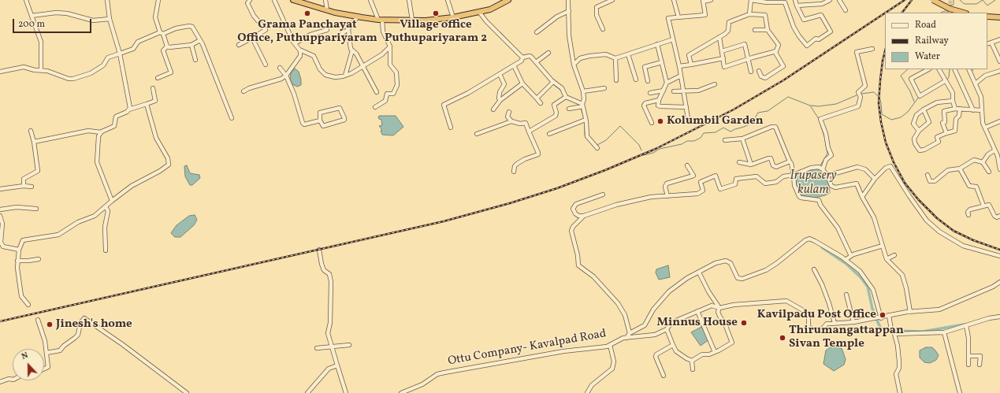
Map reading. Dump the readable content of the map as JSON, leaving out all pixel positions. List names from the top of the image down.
{
  "streets": {
    "street": ["Ottu Company- Kavalpad Road"]
  },
  "water": ["Irupasery kulam"],
  "places": [
    "Grama Panchayat Office, Puthuppariyaram",
    "Village office Puthupariyaram 2",
    "Kolumbil Garden",
    "Kavilpadu Post Office",
    "Minnus House",
    "Jinesh's home",
    "Thirumangattappan Sivan Temple"
  ],
  "legend": ["Road", "Railway", "Water"],
  "scale_bar": "200 m",
  "north": "top"
}
